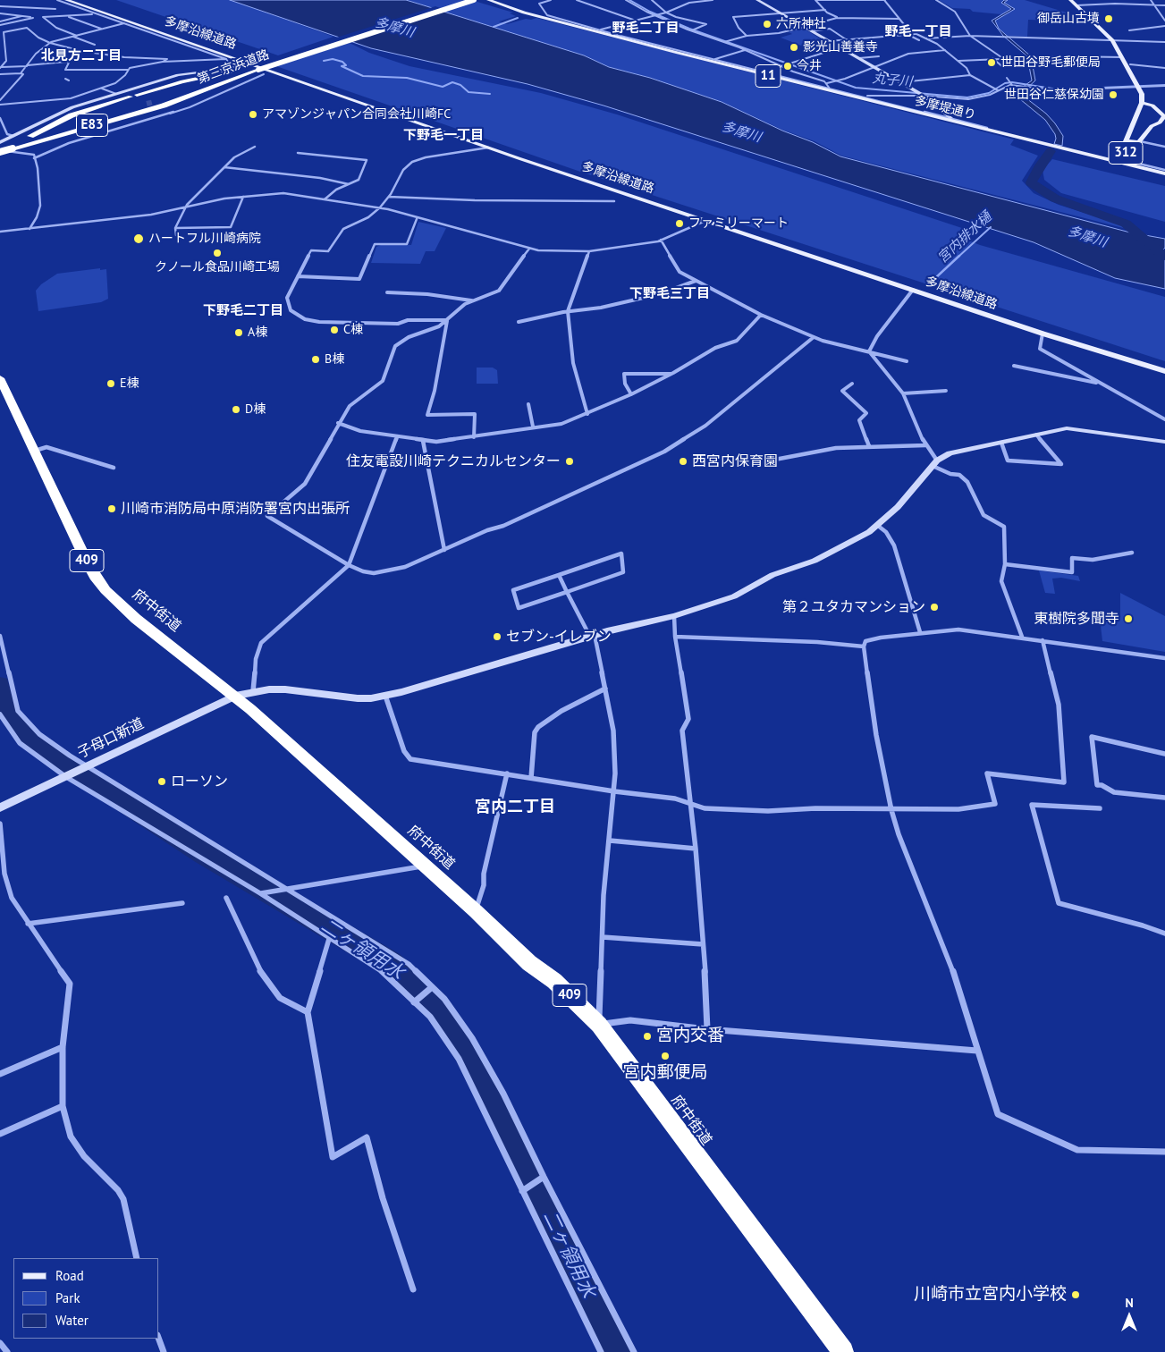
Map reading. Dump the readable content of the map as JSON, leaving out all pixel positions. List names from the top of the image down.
{
  "streets": {
    "highway": [
      "第三京浜道路",
      "E83",
      "409",
      "府中街道"
    ],
    "main road": [
      "多摩沿線道路",
      "11",
      "多摩堤通り",
      "312"
    ],
    "street": ["子母口新道"]
  },
  "crossings": [
    ["多摩沿線道路", "第三京浜道路"],
    ["多摩堤通り", "312"],
    ["府中街道", "子母口新道"]
  ],
  "districts": [
    "野毛二丁目",
    "野毛一丁目",
    "北見方二丁目",
    "下野毛一丁目",
    "下野毛三丁目",
    "下野毛二丁目",
    "宮内二丁目"
  ],
  "water": [
    "多摩川",
    "丸子川",
    "宮内排水樋",
    "二ヶ領用水"
  ],
  "places": [
    "御岳山古墳",
    "六所神社",
    "影光山善養寺",
    "世田谷野毛郵便局",
    "今井",
    "世田谷仁慈保幼園",
    "アマゾンジャパン合同会社川崎FC",
    "ファミリーマート",
    "ハートフル川崎病院",
    "クノール食品川崎工場",
    "C棟",
    "A棟",
    "B棟",
    "E棟",
    "D棟",
    "住友電設川崎テクニカルセンター",
    "西宮内保育園",
    "川崎市消防局中原消防署宮内出張所",
    "第２ユタカマンション",
    "東樹院多聞寺",
    "セブン-イレブン",
    "ローソン",
    "宮内交番",
    "宮内郵便局",
    "川崎市立宮内小学校"
  ],
  "legend": ["Road", "Park", "Water"],
  "north": "top"
}
